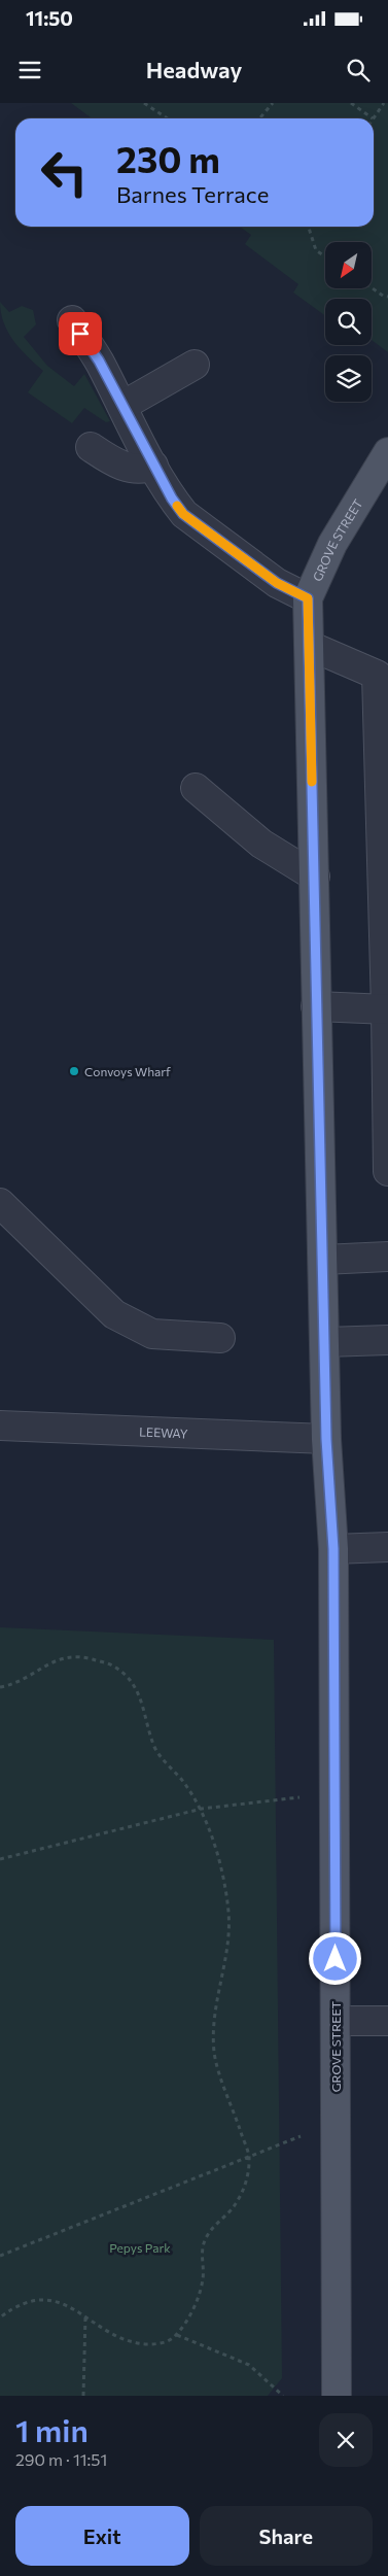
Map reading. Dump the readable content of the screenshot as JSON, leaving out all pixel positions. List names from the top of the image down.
{
  "streets": {
    "main road": ["GROVE STREET"],
    "street": ["LEEWAY"]
  },
  "crossings": [
    ["GROVE STREET", "LEEWAY"]
  ],
  "parks": ["Pepys Park"],
  "places": ["Convoys Wharf"],
  "north": "bottom left",
  "page": {
    "status": "11:50",
    "header": "Headway",
    "turn": ["230 m", "Barnes Terrace"],
    "heading": ["1 min", "290 m · 11:51"],
    "buttons": ["Exit", "Share"]
  }
}
